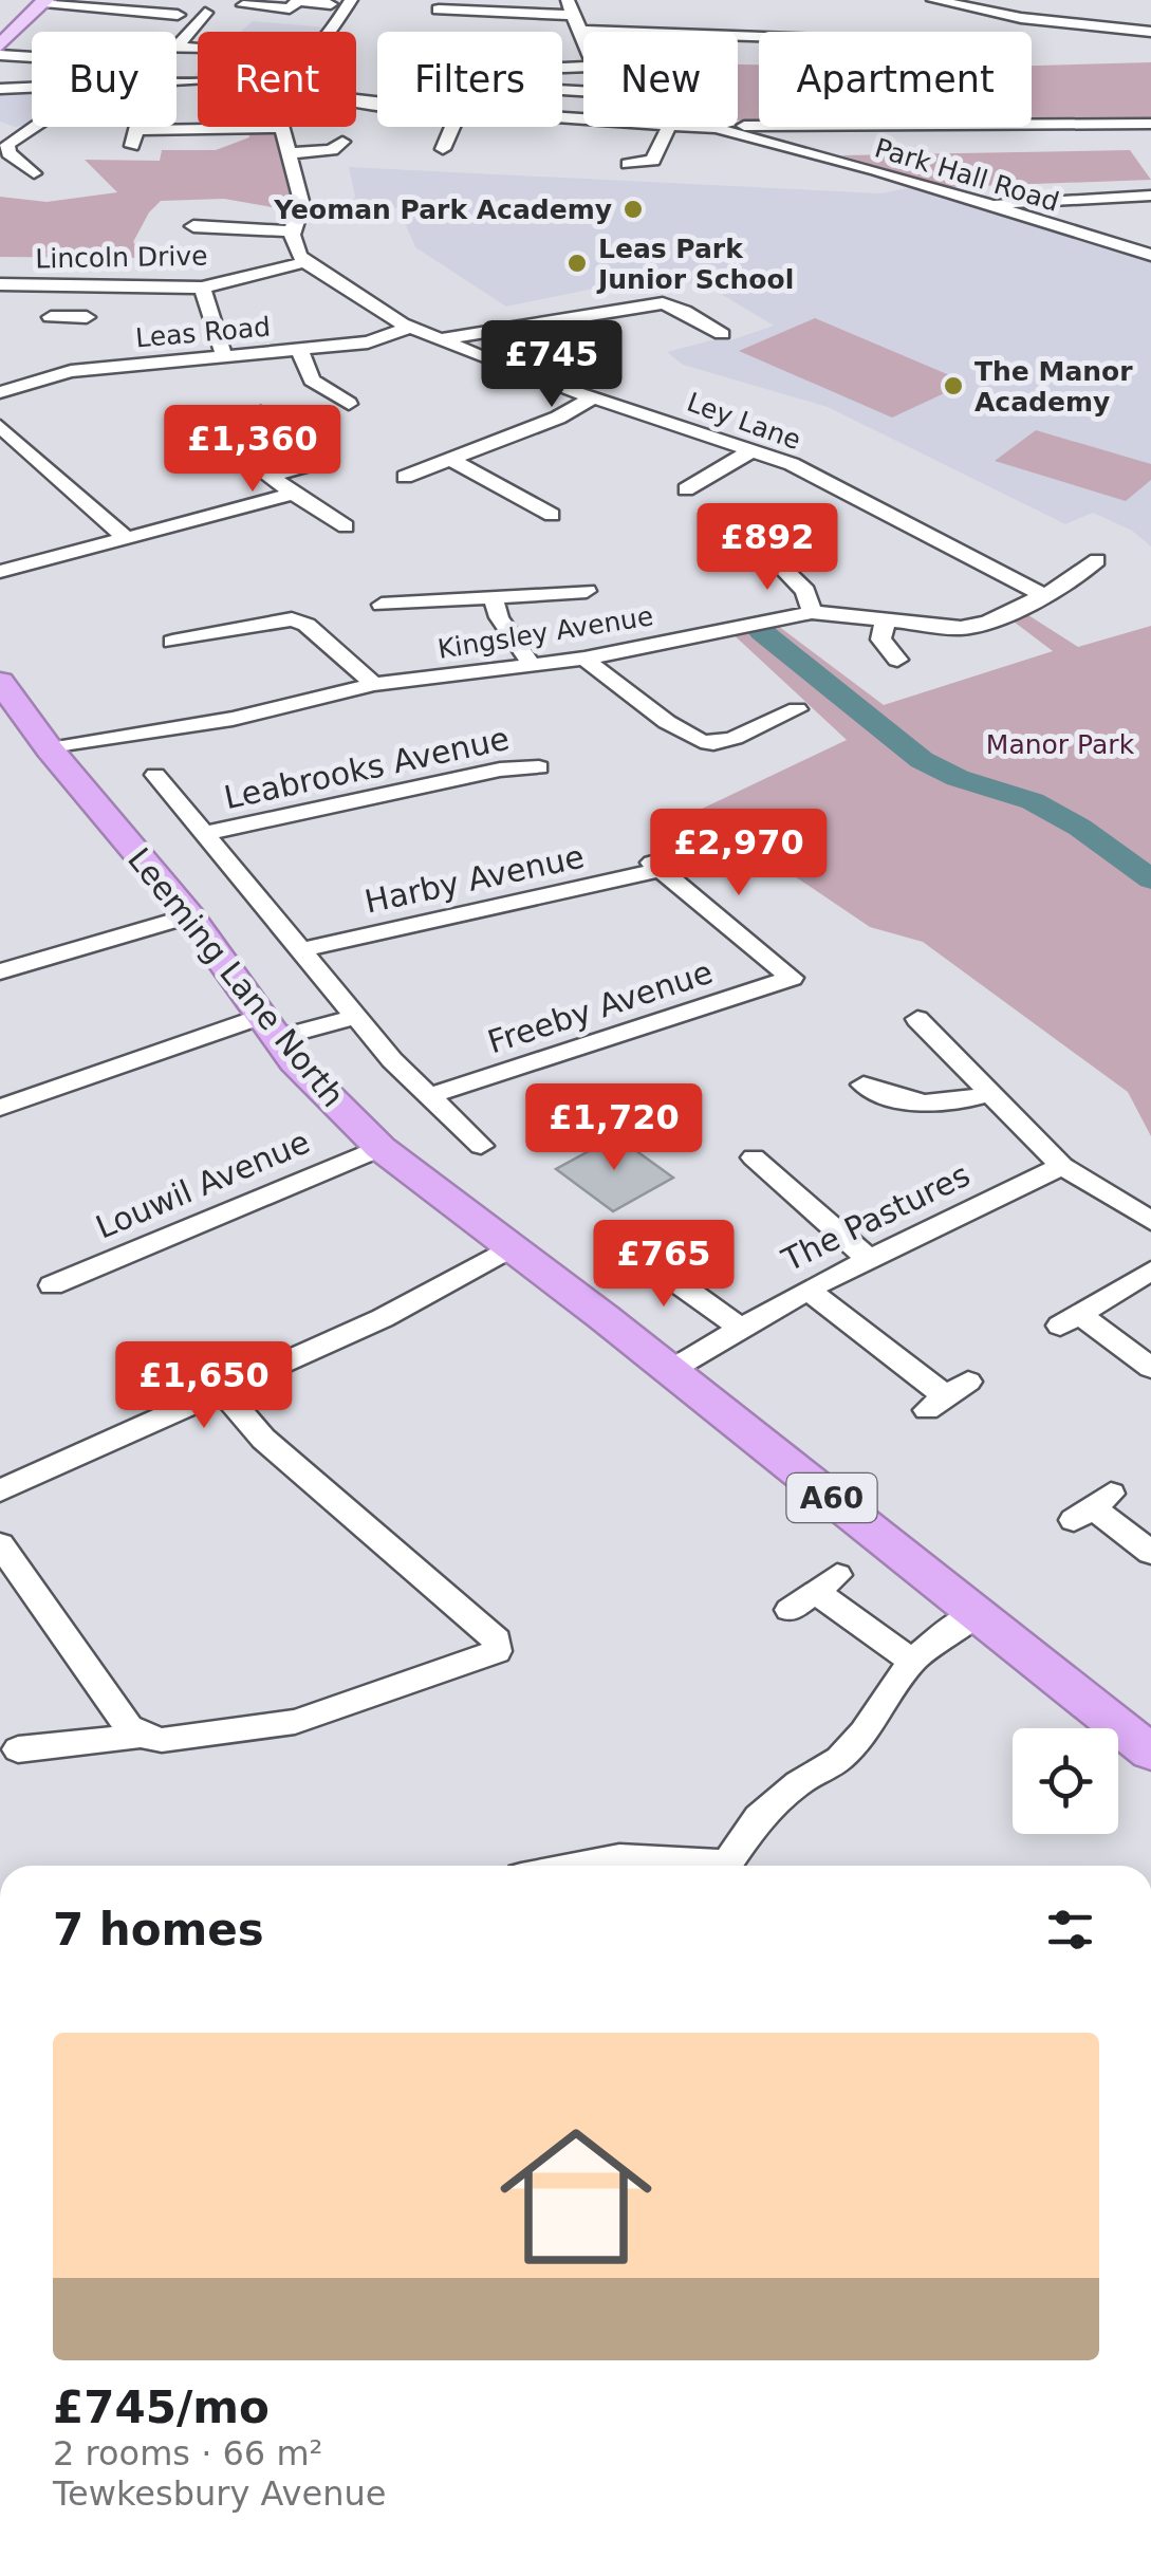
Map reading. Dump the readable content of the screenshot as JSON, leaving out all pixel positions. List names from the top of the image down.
{
  "streets": {
    "highway": ["Leeming Lane North", "A60"],
    "street": [
      "Park Hall Road",
      "Lincoln Drive",
      "Leas Road",
      "Ley Lane",
      "Kingsley Avenue",
      "Leabrooks Avenue",
      "Harby Avenue",
      "Freeby Avenue",
      "Louwil Avenue",
      "The Pastures"
    ]
  },
  "crossings": [
    ["Lincoln Drive", "Ley Lane"],
    ["Leas Road", "Ley Lane"],
    ["Ley Lane", "Kingsley Avenue"],
    ["Kingsley Avenue", "Leeming Lane North"],
    ["Harby Avenue", "Freeby Avenue"],
    ["Leeming Lane North", "Louwil Avenue"],
    ["Leeming Lane North", "The Pastures"]
  ],
  "parks": ["Manor Park"],
  "places": ["Yeoman Park Academy", "Leas Park Junior School", "The Manor Academy"],
  "page": {
    "chip": [
      "Buy",
      "Rent",
      "Filters",
      "New",
      "Apartment"
    ],
    "price": [
      "£745",
      "£1,360",
      "£892",
      "£2,970",
      "£1,720",
      "£765",
      "£1,650"
    ],
    "heading": "7 homes",
    "list": [
      {
        "name": "£745/mo",
        "note": "2 rooms · 66 m² · Tewkesbury Avenue"
      }
    ]
  }
}
